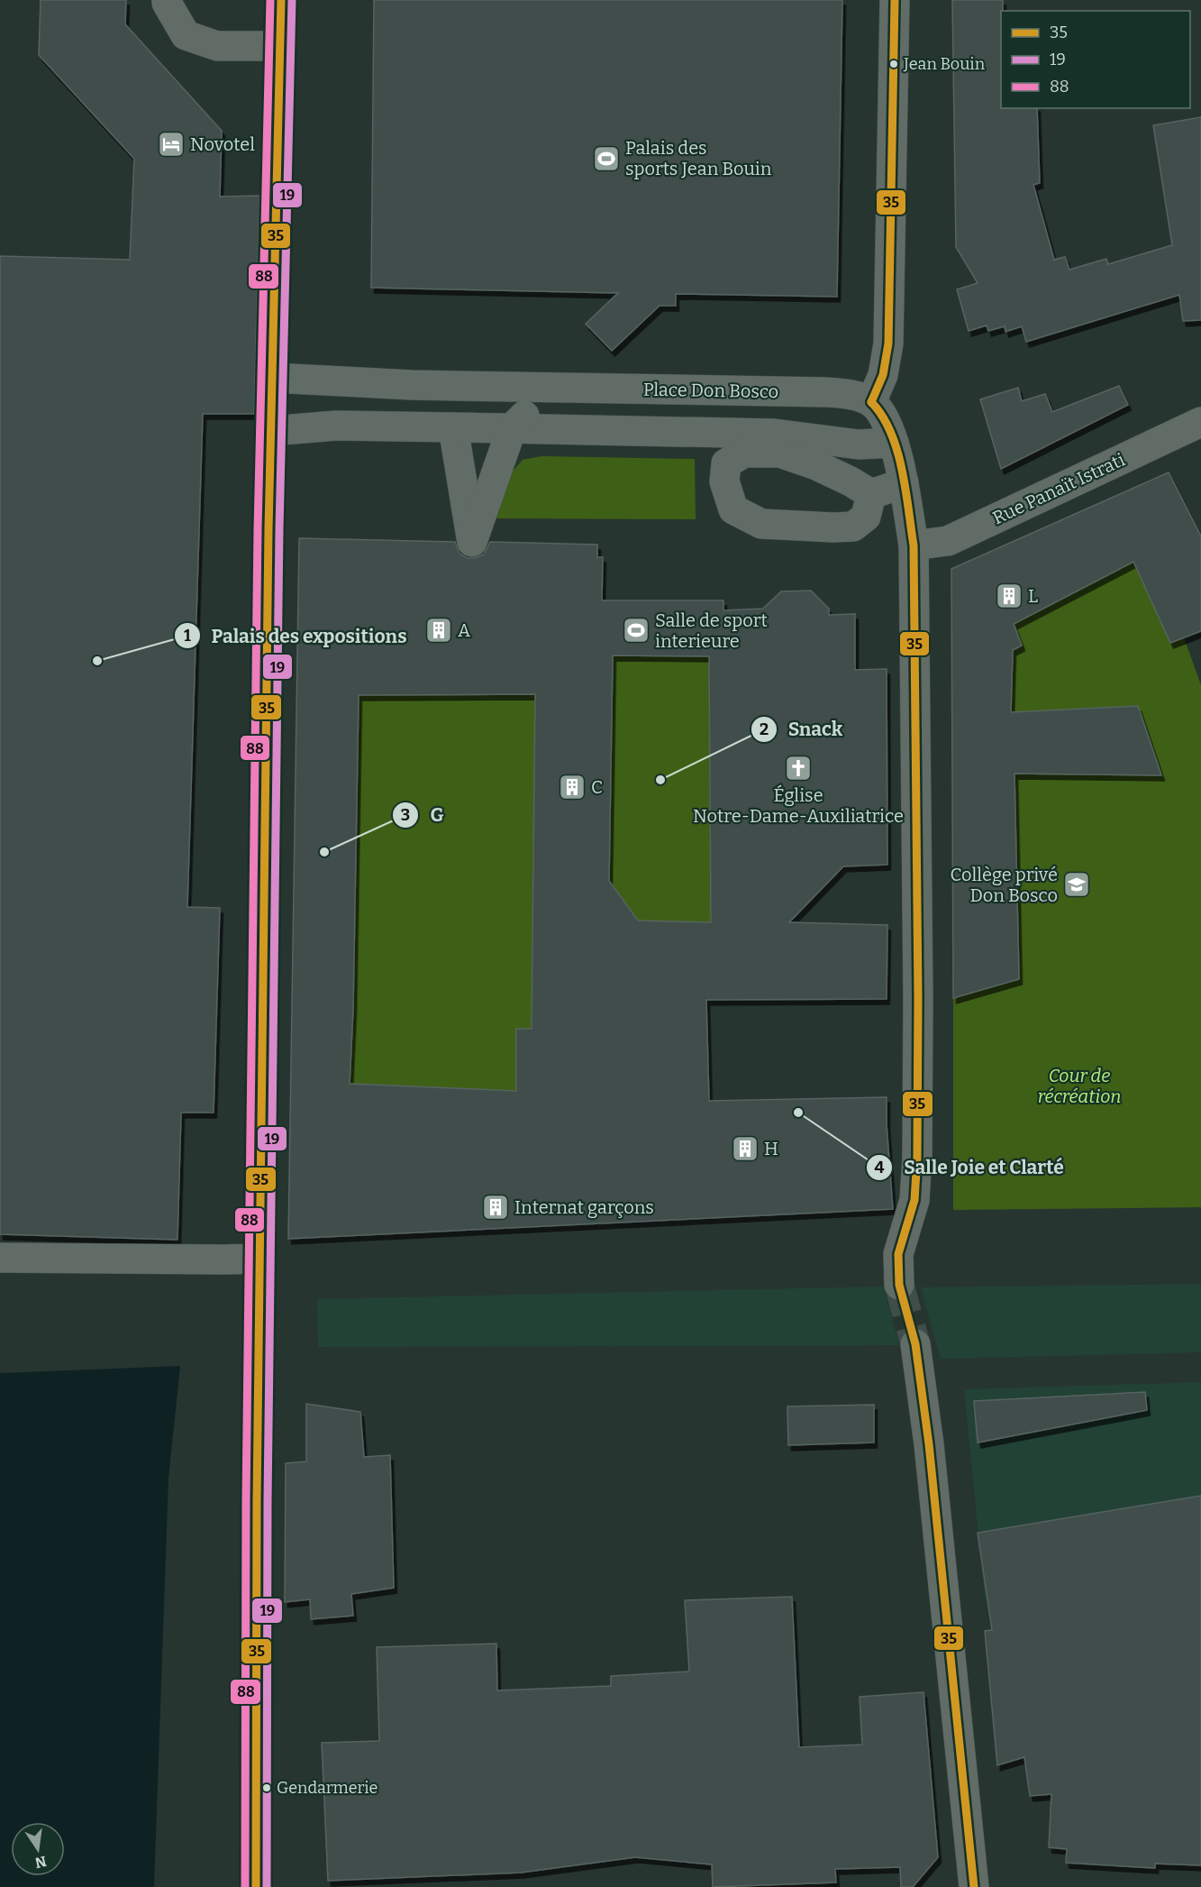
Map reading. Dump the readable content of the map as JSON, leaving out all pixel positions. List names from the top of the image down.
{
  "streets": {
    "street": ["Place Don Bosco", "Rue Panaït Istrati"]
  },
  "parks": ["Cour de récréation"],
  "places": {
    "other": [
      "Jean Bouin",
      "Palais des expositions",
      "Snack",
      "G",
      "Salle Joie et Clarté",
      "Gendarmerie"
    ],
    "hotel": ["Novotel"],
    "sports": ["Palais des sports Jean Bouin", "Salle de sport interieure"],
    "building": [
      "L",
      "A",
      "C",
      "H",
      "Internat garçons"
    ],
    "church": ["Église Notre-Dame-Auxiliatrice"],
    "school or university": ["Collège privé Don Bosco"]
  },
  "lines": ["transit line 35", "transit line 19", "transit line 88"],
  "legend": ["35", "19", "88"],
  "north": "bottom"
}
